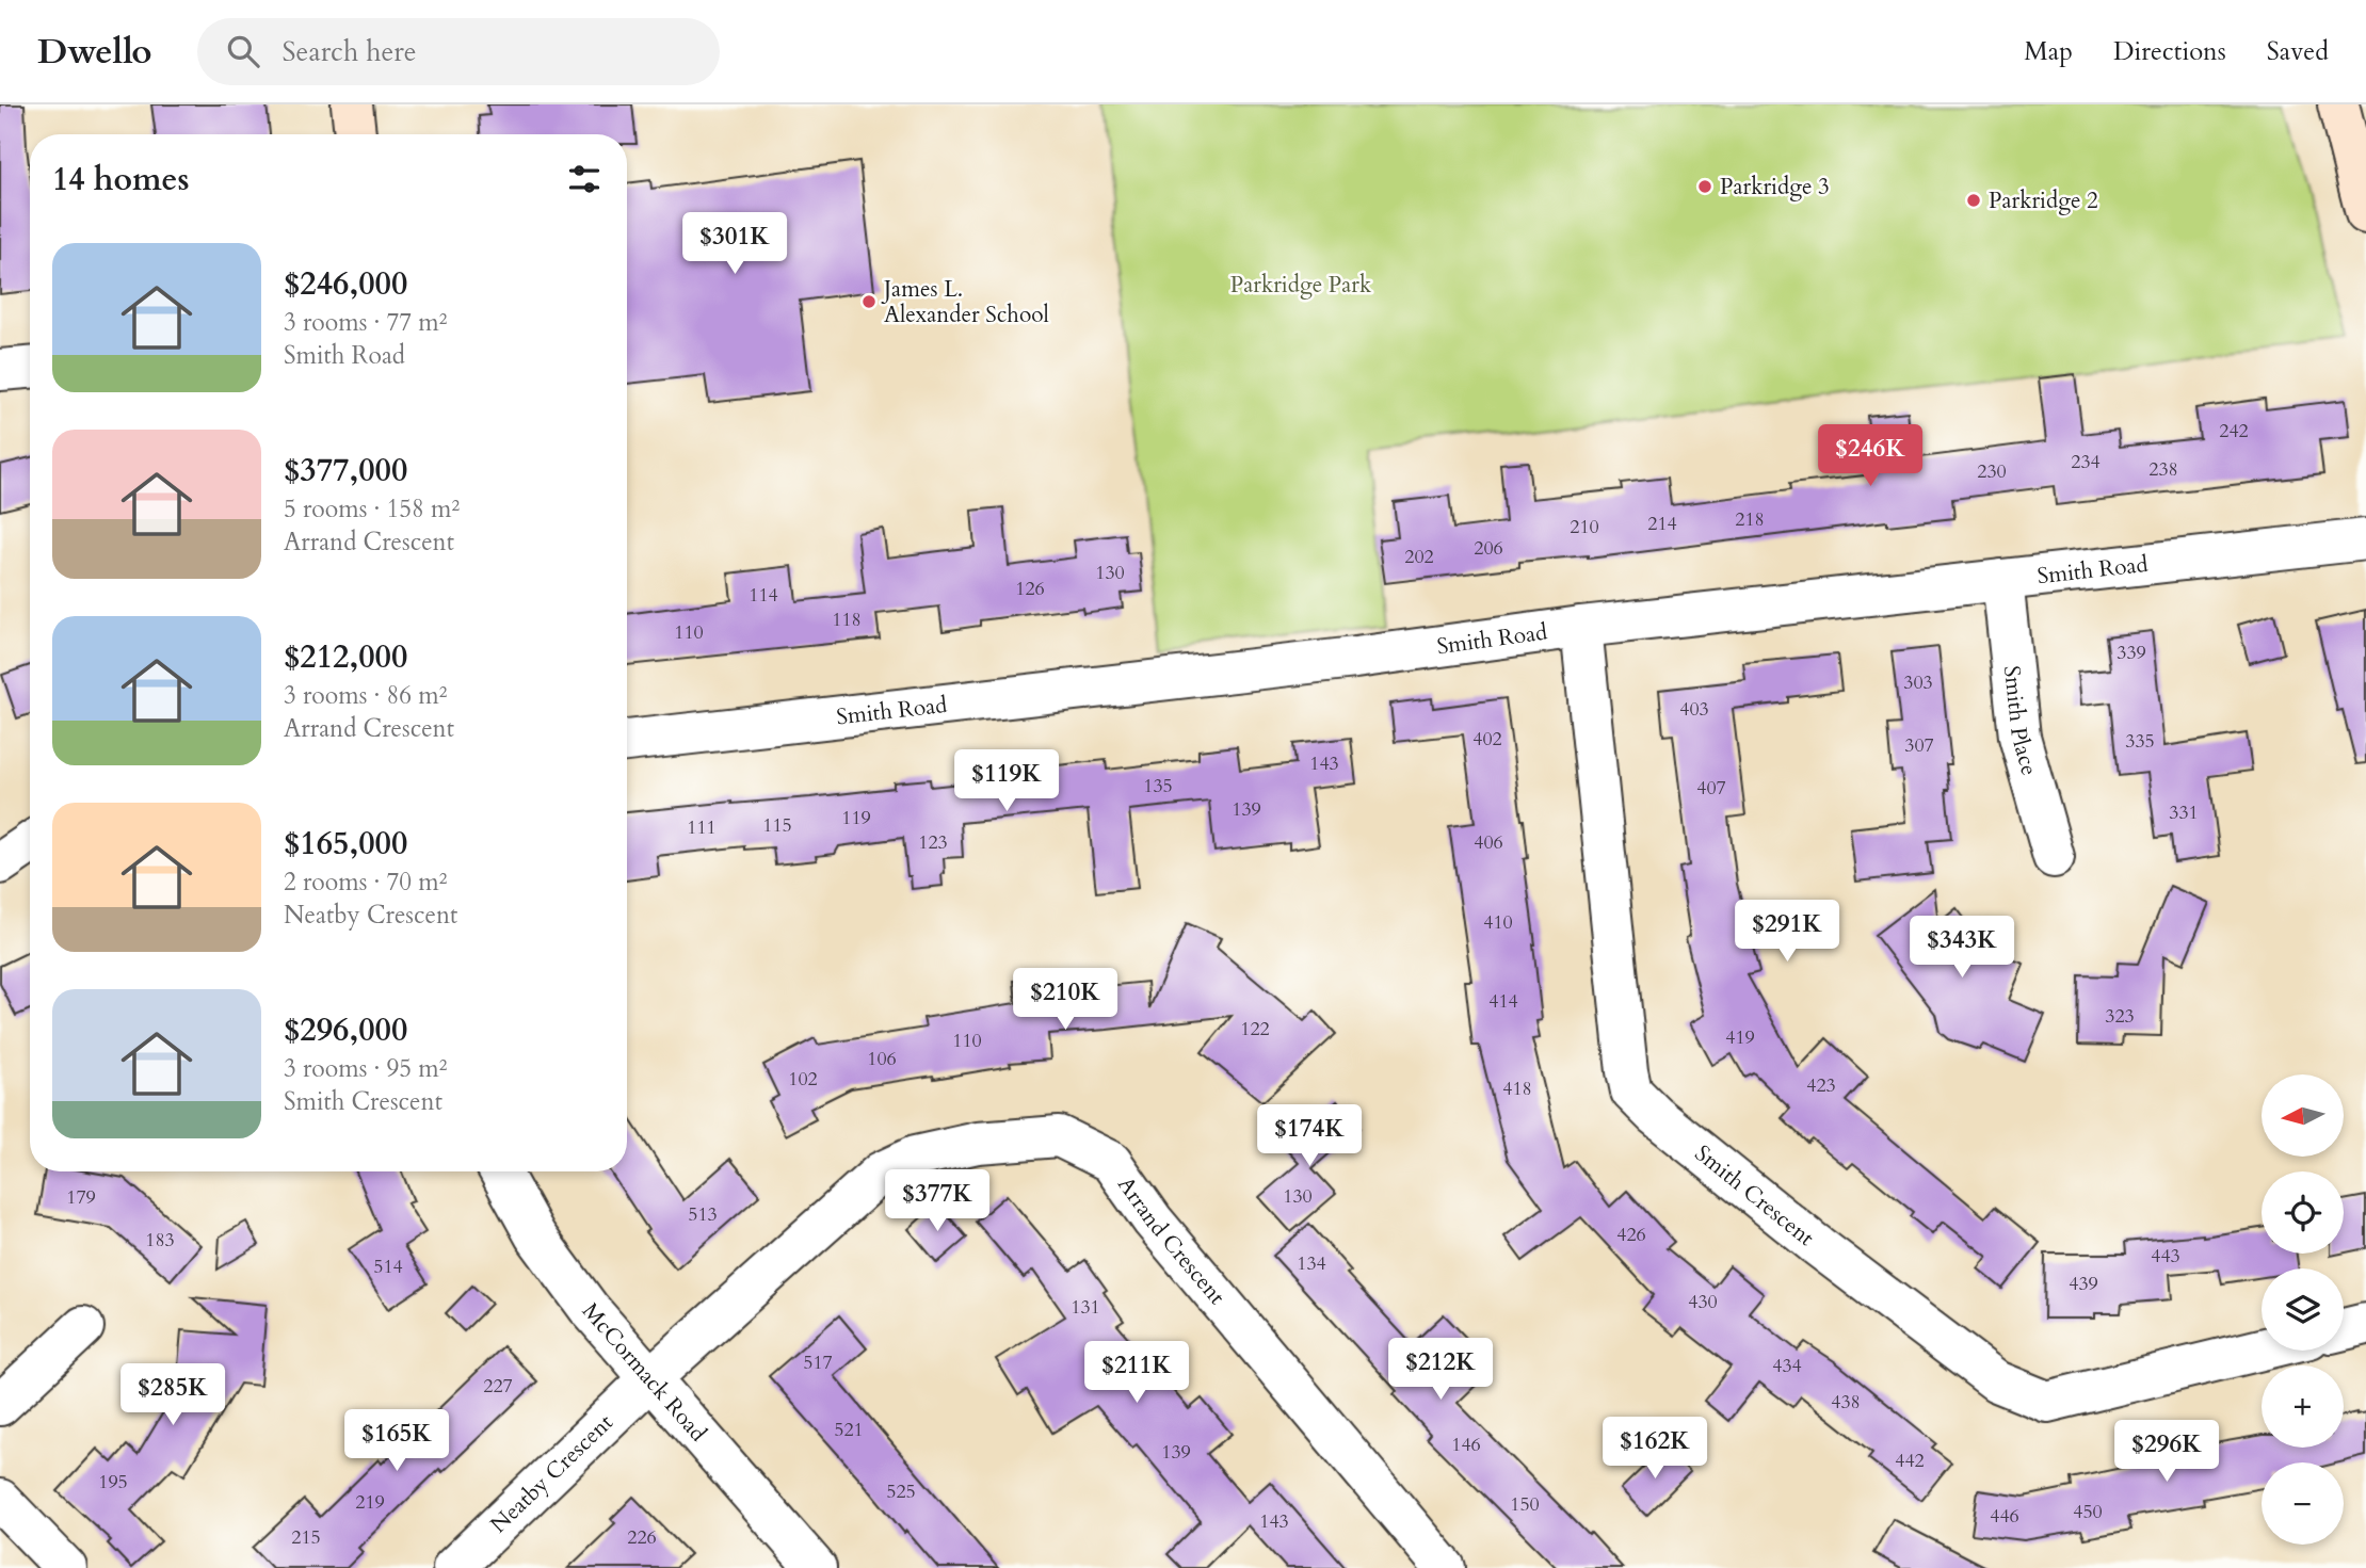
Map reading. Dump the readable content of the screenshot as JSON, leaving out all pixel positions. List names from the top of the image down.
{
  "streets": {
    "street": [
      "Smith Road",
      "Smith Place",
      "Smith Crescent",
      "Arrand Crescent",
      "McCormack Road",
      "Neatby Crescent"
    ]
  },
  "crossings": [
    ["Smith Road", "Smith Place"],
    ["Smith Road", "Smith Crescent"],
    ["Arrand Crescent", "McCormack Road"],
    ["Arrand Crescent", "Neatby Crescent"],
    ["McCormack Road", "Neatby Crescent"]
  ],
  "parks": ["Parkridge Park"],
  "places": ["Parkridge 3", "Parkridge 2", "James L. Alexander School"],
  "house_numbers": [
    "242",
    "234",
    "238",
    "230",
    "218",
    "214",
    "210",
    "206",
    "202",
    "130",
    "126",
    "114",
    "118",
    "110",
    "339",
    "303",
    "403",
    "402",
    "335",
    "307",
    "143",
    "135",
    "407",
    "139",
    "331",
    "119",
    "115",
    "111",
    "123",
    "406",
    "410",
    "414",
    "323",
    "122",
    "419",
    "110",
    "106",
    "102",
    "423",
    "418",
    "130",
    "179",
    "513",
    "426",
    "183",
    "443",
    "134",
    "514",
    "439",
    "430",
    "131",
    "517",
    "434",
    "227",
    "438",
    "521",
    "146",
    "139",
    "442",
    "195",
    "525",
    "219",
    "150",
    "450",
    "446",
    "143",
    "215",
    "226"
  ],
  "north": "left",
  "page": {
    "header": "Dwello",
    "search": "Search here",
    "nav": ["Map", "Directions", "Saved"],
    "heading": "14 homes",
    "price": [
      "$301K",
      "$246K",
      "$119K",
      "$291K",
      "$343K",
      "$210K",
      "$174K",
      "$377K",
      "$212K",
      "$211K",
      "$285K",
      "$165K",
      "$162K",
      "$296K"
    ],
    "list": [
      {
        "name": "$246,000",
        "note": "3 rooms · 77 m² · Smith Road"
      },
      {
        "name": "$377,000",
        "note": "5 rooms · 158 m² · Arrand Crescent"
      },
      {
        "name": "$212,000",
        "note": "3 rooms · 86 m² · Arrand Crescent"
      },
      {
        "name": "$165,000",
        "note": "2 rooms · 70 m² · Neatby Crescent"
      },
      {
        "name": "$296,000",
        "note": "3 rooms · 95 m² · Smith Crescent"
      }
    ],
    "map_buttons": ["+", "−"]
  }
}
